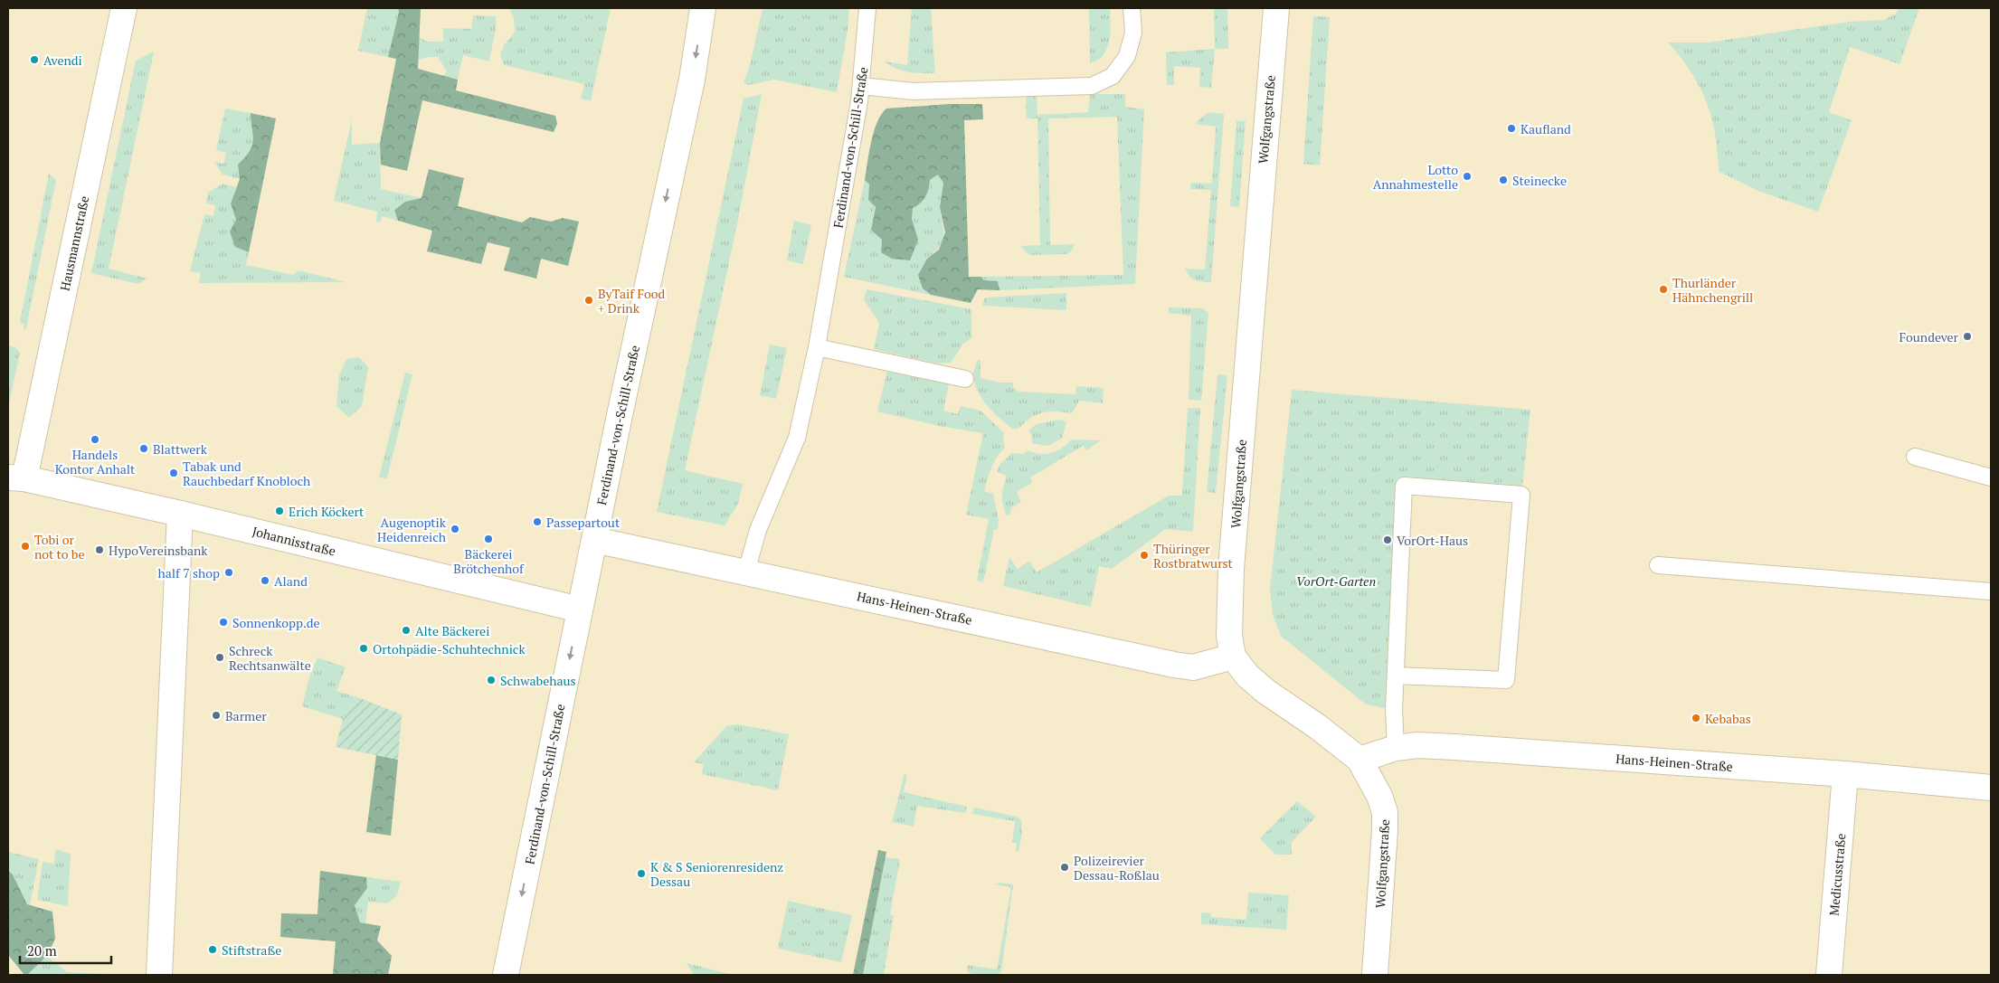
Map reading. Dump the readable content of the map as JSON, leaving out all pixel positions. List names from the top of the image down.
{
  "streets": {
    "street": [
      "Wolfgangstraße",
      "Ferdinand-von-Schill-Straße",
      "Hausmannstraße",
      "Johannisstraße",
      "Hans-Heinen-Straße",
      "Medicusstraße"
    ]
  },
  "crossings": [
    ["Wolfgangstraße", "Hans-Heinen-Straße"],
    ["Ferdinand-von-Schill-Straße", "Johannisstraße"],
    ["Ferdinand-von-Schill-Straße", "Hans-Heinen-Straße"],
    ["Hausmannstraße", "Johannisstraße"],
    ["Hans-Heinen-Straße", "Medicusstraße"]
  ],
  "one_way": ["Ferdinand-von-Schill-Straße"],
  "parks": ["VorOrt-Garten"],
  "places": [
    "Avendi",
    "Kaufland",
    "Lotto Annahmestelle",
    "Steinecke",
    "Thurländer Hähnchengrill",
    "ByTaif Food + Drink",
    "Foundever",
    "Handels Kontor Anhalt",
    "Blattwerk",
    "Tabak und Rauchbedarf Knobloch",
    "Erich Köckert",
    "Passepartout",
    "Augenoptik Heidenreich",
    "Bäckerei Brötchenhof",
    "VorOrt-Haus",
    "Tobi or not to be",
    "HypoVereinsbank",
    "Thüringer Rostbratwurst",
    "half 7 shop",
    "Aland",
    "Sonnenkopp.de",
    "Alte Bäckerei",
    "Ortohpädie-Schuhtechnick",
    "Schreck Rechtsanwälte",
    "Schwabehaus",
    "Barmer",
    "Kebabas",
    "Polizeirevier Dessau-Roßlau",
    "K & S Seniorenresidenz Dessau",
    "Stiftstraße"
  ],
  "scale_bar": "20 m"
}
